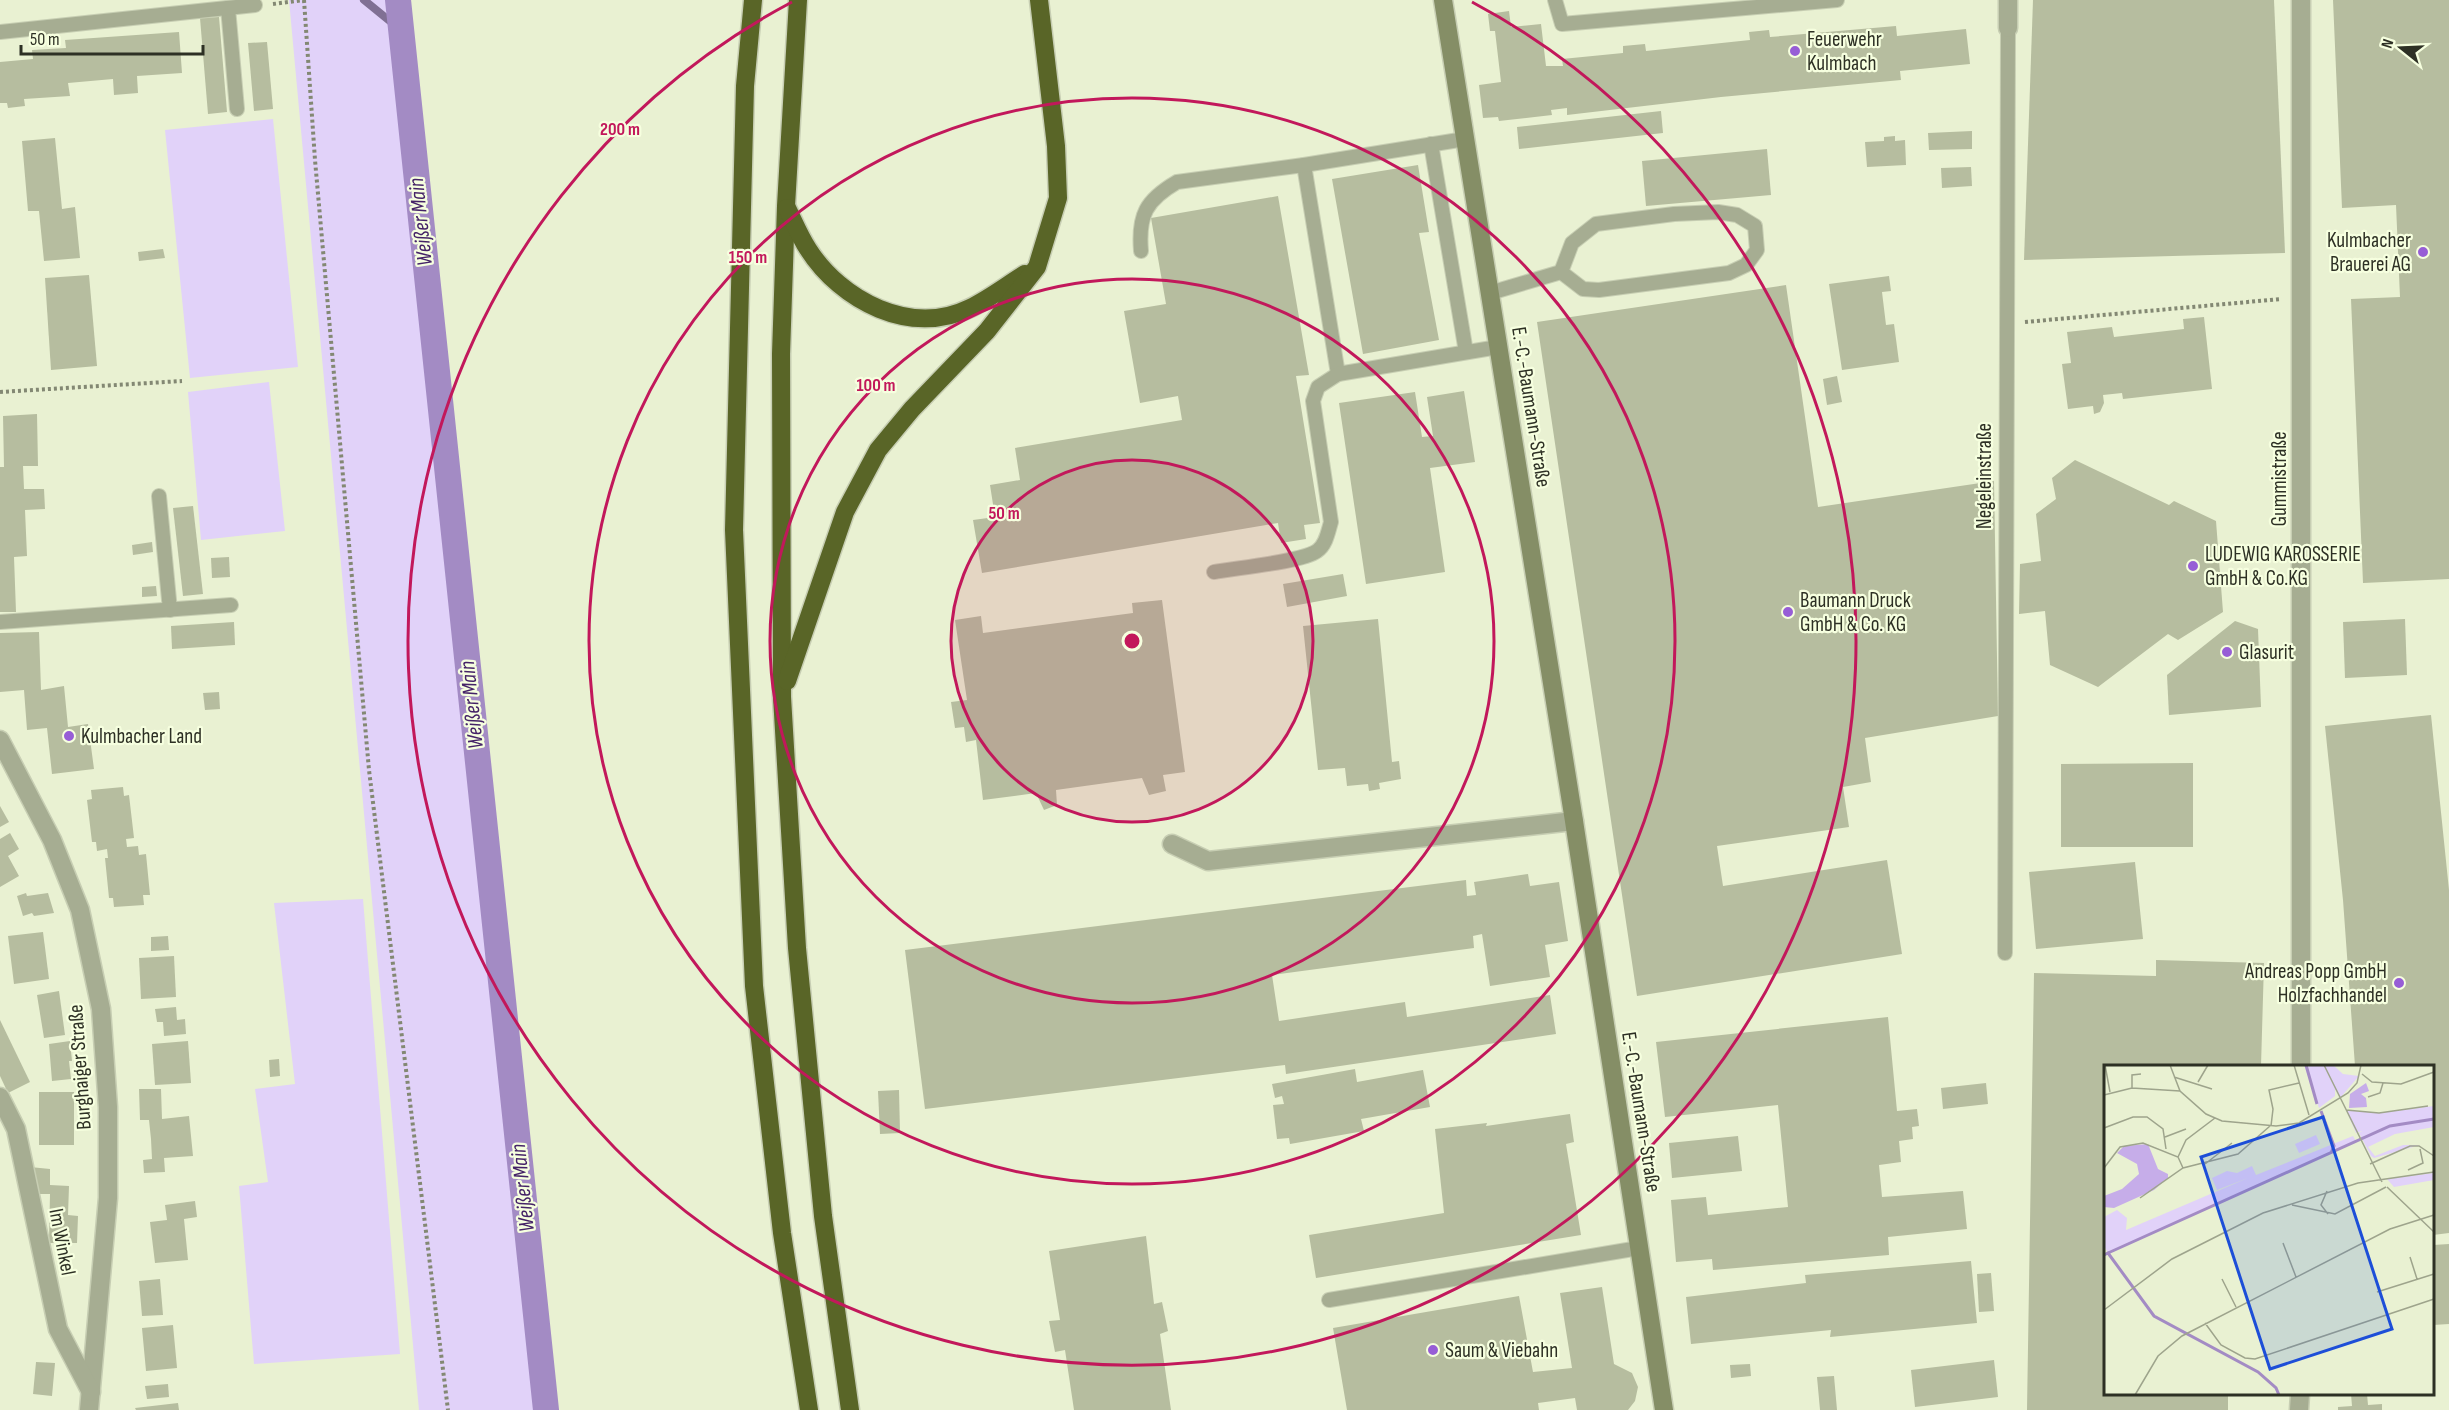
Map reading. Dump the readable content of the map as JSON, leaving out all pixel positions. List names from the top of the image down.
{
  "streets": {
    "street": [
      "E.-C.-Baumann-Straße",
      "Negeleinstraße",
      "Gummistraße",
      "Burghaiger Straße",
      "Im Winkel"
    ]
  },
  "crossings": [
    ["Burghaiger Straße", "Im Winkel"]
  ],
  "water": ["Weißer Main"],
  "places": [
    "Feuerwehr Kulmbach",
    "Kulmbacher Brauerei AG",
    "LUDEWIG KAROSSERIE GmbH & Co.KG",
    "Baumann Druck GmbH & Co. KG",
    "Glasurit",
    "Kulmbacher Land",
    "Andreas Popp GmbH Holzfachhandel",
    "Saum & Viebahn"
  ],
  "scale_bar": "50 m",
  "north": "left",
  "rings": [
    "200 m",
    "150 m",
    "100 m",
    "50 m"
  ]
}
